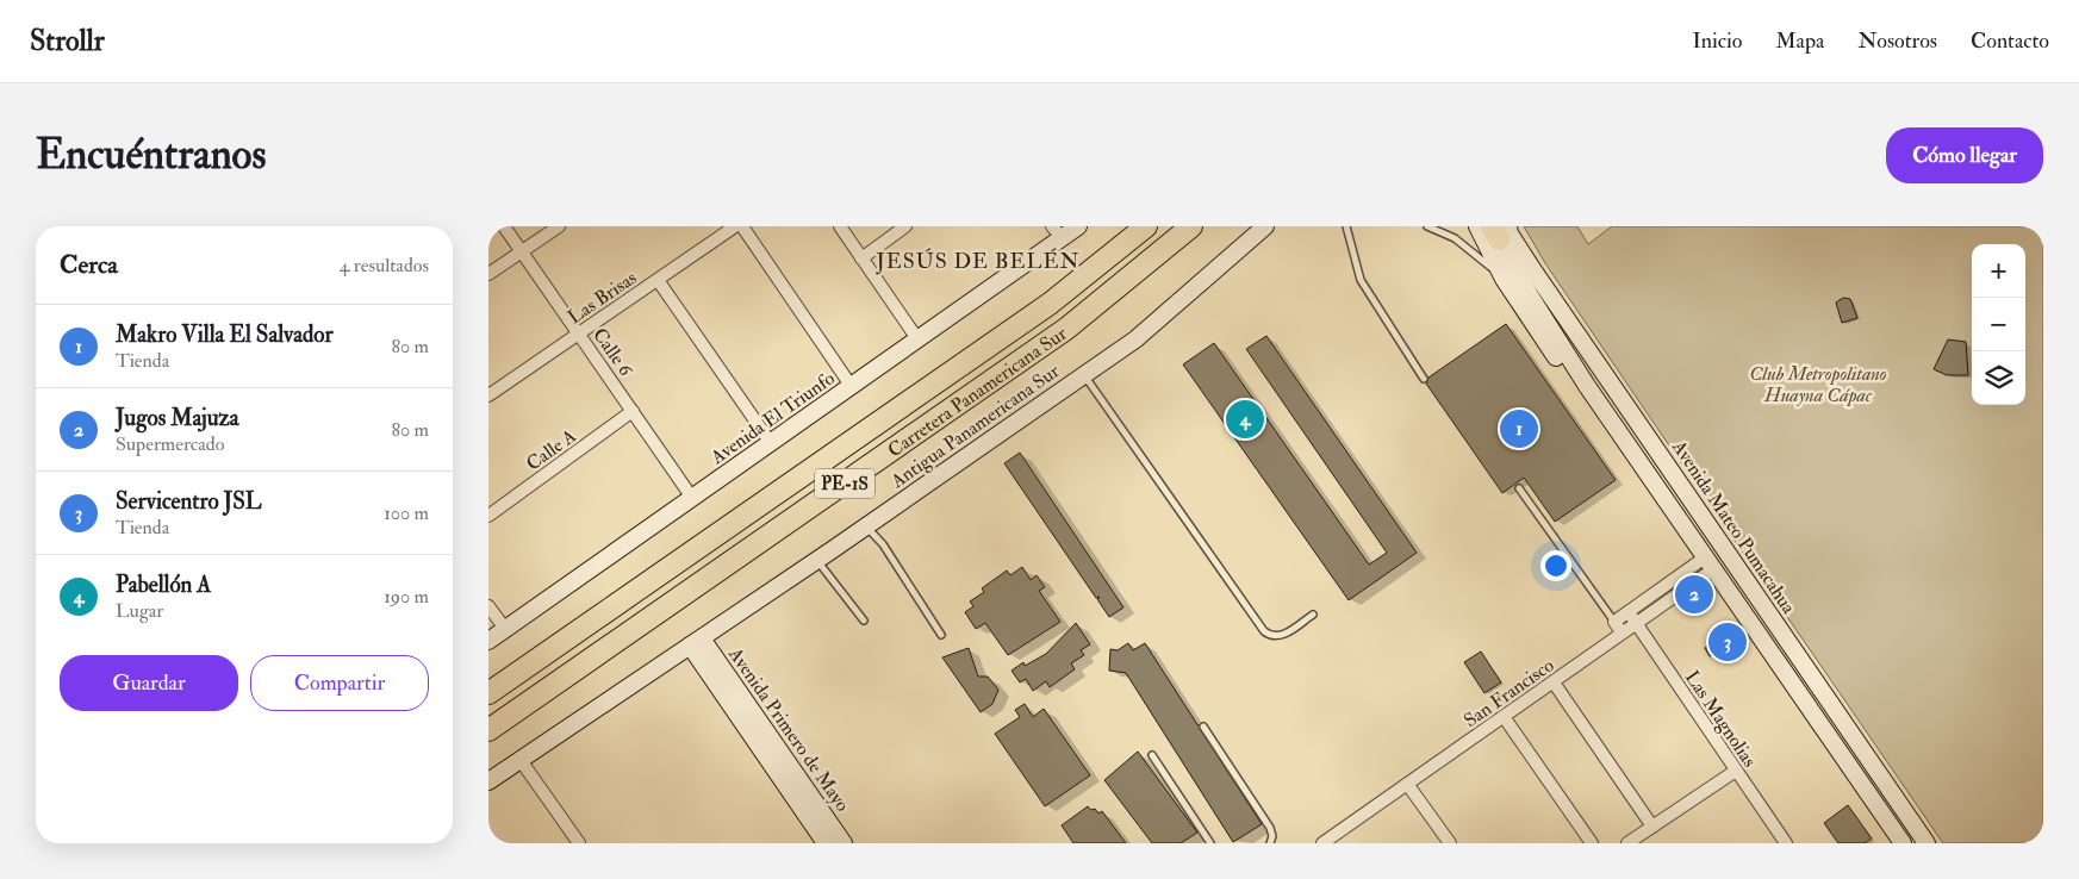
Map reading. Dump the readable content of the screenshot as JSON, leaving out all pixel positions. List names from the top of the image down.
{
  "streets": {
    "highway": ["Carretera Panamericana Sur", "PE-1S"],
    "main road": [
      "Avenida El Triunfo",
      "Antigua Panamericana Sur",
      "Avenida Mateo Pumacahua",
      "Avenida Primero de Mayo"
    ],
    "street": [
      "Las Brisas",
      "Calle 6",
      "Calle A",
      "San Francisco",
      "Las Magnolias"
    ]
  },
  "crossings": [
    ["Las Brisas", "Calle 6"],
    ["Calle 6", "Avenida El Triunfo"],
    ["Calle 6", "Calle A"],
    ["Antigua Panamericana Sur", "Avenida Primero de Mayo"],
    ["Avenida Mateo Pumacahua", "San Francisco"],
    ["San Francisco", "Las Magnolias"]
  ],
  "districts": ["JESÚS DE BELÉN"],
  "parks": ["Club Metropolitano Huayna Cápac"],
  "page": {
    "header": "Strollr",
    "nav": [
      "Inicio",
      "Mapa",
      "Nosotros",
      "Contacto"
    ],
    "buttons": [
      "Cómo llegar",
      ["Guardar", "Compartir"]
    ],
    "title": "Encuéntranos",
    "heading": ["Cerca", "4 resultados"],
    "map_buttons": ["+", "−"],
    "list": [
      {
        "mark": "1",
        "name": "Makro Villa El Salvador",
        "note": "Tienda",
        "value": "80 m"
      },
      {
        "mark": "2",
        "name": "Jugos Majuza",
        "note": "Supermercado",
        "value": "80 m"
      },
      {
        "mark": "3",
        "name": "Servicentro JSL",
        "note": "Tienda",
        "value": "100 m"
      },
      {
        "mark": "4",
        "name": "Pabellón A",
        "note": "Lugar",
        "value": "190 m"
      }
    ],
    "pins": [
      "4",
      "1",
      "2",
      "3"
    ]
  }
}
